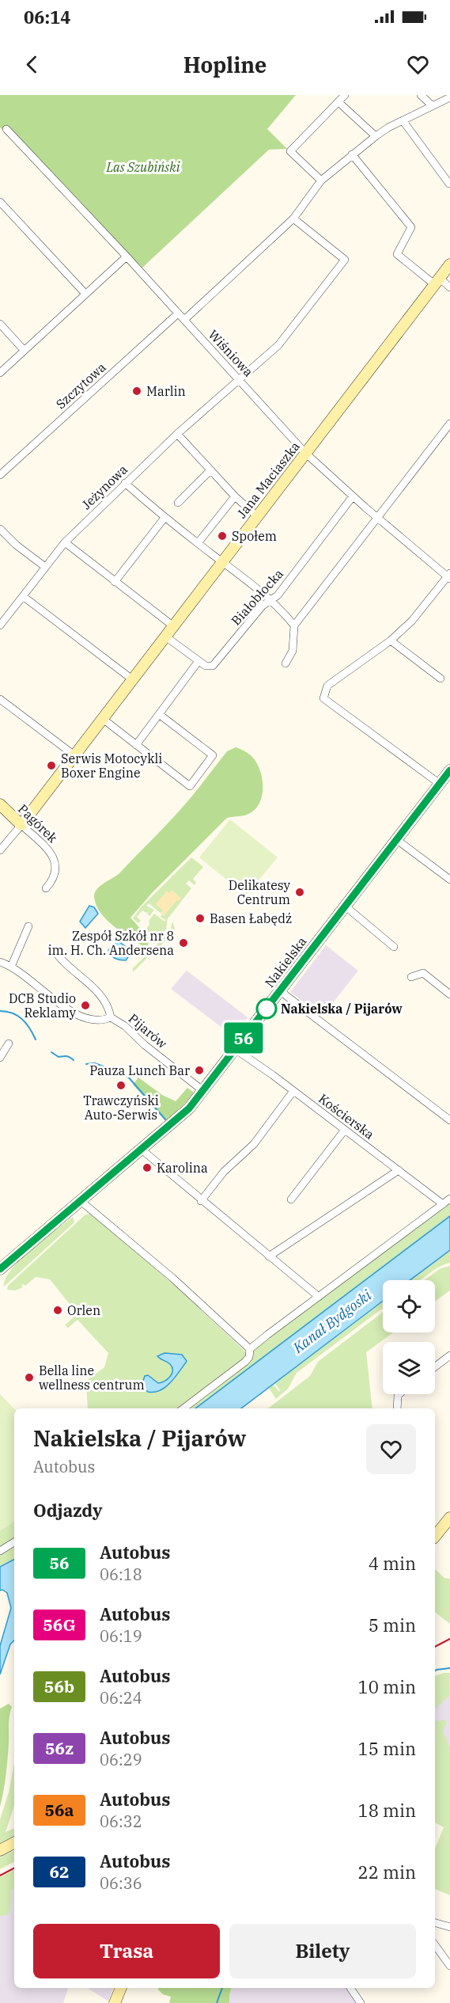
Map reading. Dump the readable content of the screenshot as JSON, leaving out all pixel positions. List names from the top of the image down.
{
  "streets": {
    "street": [
      "Wiśniowa",
      "Szczytowa",
      "Jana Maciaszka",
      "Jeżynowa",
      "Białobłocka",
      "Pagórek",
      "Nakielska",
      "Pijarów",
      "Kościerska"
    ]
  },
  "crossings": [
    ["Wiśniowa", "Szczytowa"],
    ["Wiśniowa", "Jana Maciaszka"],
    ["Wiśniowa", "Jeżynowa"],
    ["Wiśniowa", "Białobłocka"],
    ["Jana Maciaszka", "Pagórek"],
    ["Nakielska", "Pijarów"],
    ["Nakielska", "Kościerska"]
  ],
  "water": ["Kanał Bydgoski"],
  "parks": ["Las Szubiński"],
  "places": [
    "Marlin",
    "Społem",
    "Serwis Motocykli Boxer Engine",
    "Delikatesy Centrum",
    "Basen Łabędź",
    "Zespół Szkół nr 8 im. H. Ch. Andersena",
    "DCB Studio Reklamy",
    "Nakielska / Pijarów",
    "Pauza Lunch Bar",
    "Trawczyński Auto-Serwis",
    "Karolina",
    "Orlen",
    "Bella line wellness centrum"
  ],
  "lines": ["bus line 56"],
  "page": {
    "status": "06:14",
    "header": "Hopline",
    "on_map": "56",
    "heading": [
      ["Nakielska / Pijarów", "Autobus"],
      "Odjazdy"
    ],
    "list": [
      {
        "mark": "56",
        "name": "Autobus",
        "note": "06:18",
        "value": "4 min"
      },
      {
        "mark": "56G",
        "name": "Autobus",
        "note": "06:19",
        "value": "5 min"
      },
      {
        "mark": "56b",
        "name": "Autobus",
        "note": "06:24",
        "value": "10 min"
      },
      {
        "mark": "56z",
        "name": "Autobus",
        "note": "06:29",
        "value": "15 min"
      },
      {
        "mark": "56a",
        "name": "Autobus",
        "note": "06:32",
        "value": "18 min"
      },
      {
        "mark": "62",
        "name": "Autobus",
        "note": "06:36",
        "value": "22 min"
      }
    ],
    "buttons": ["Trasa", "Bilety"]
  }
}
